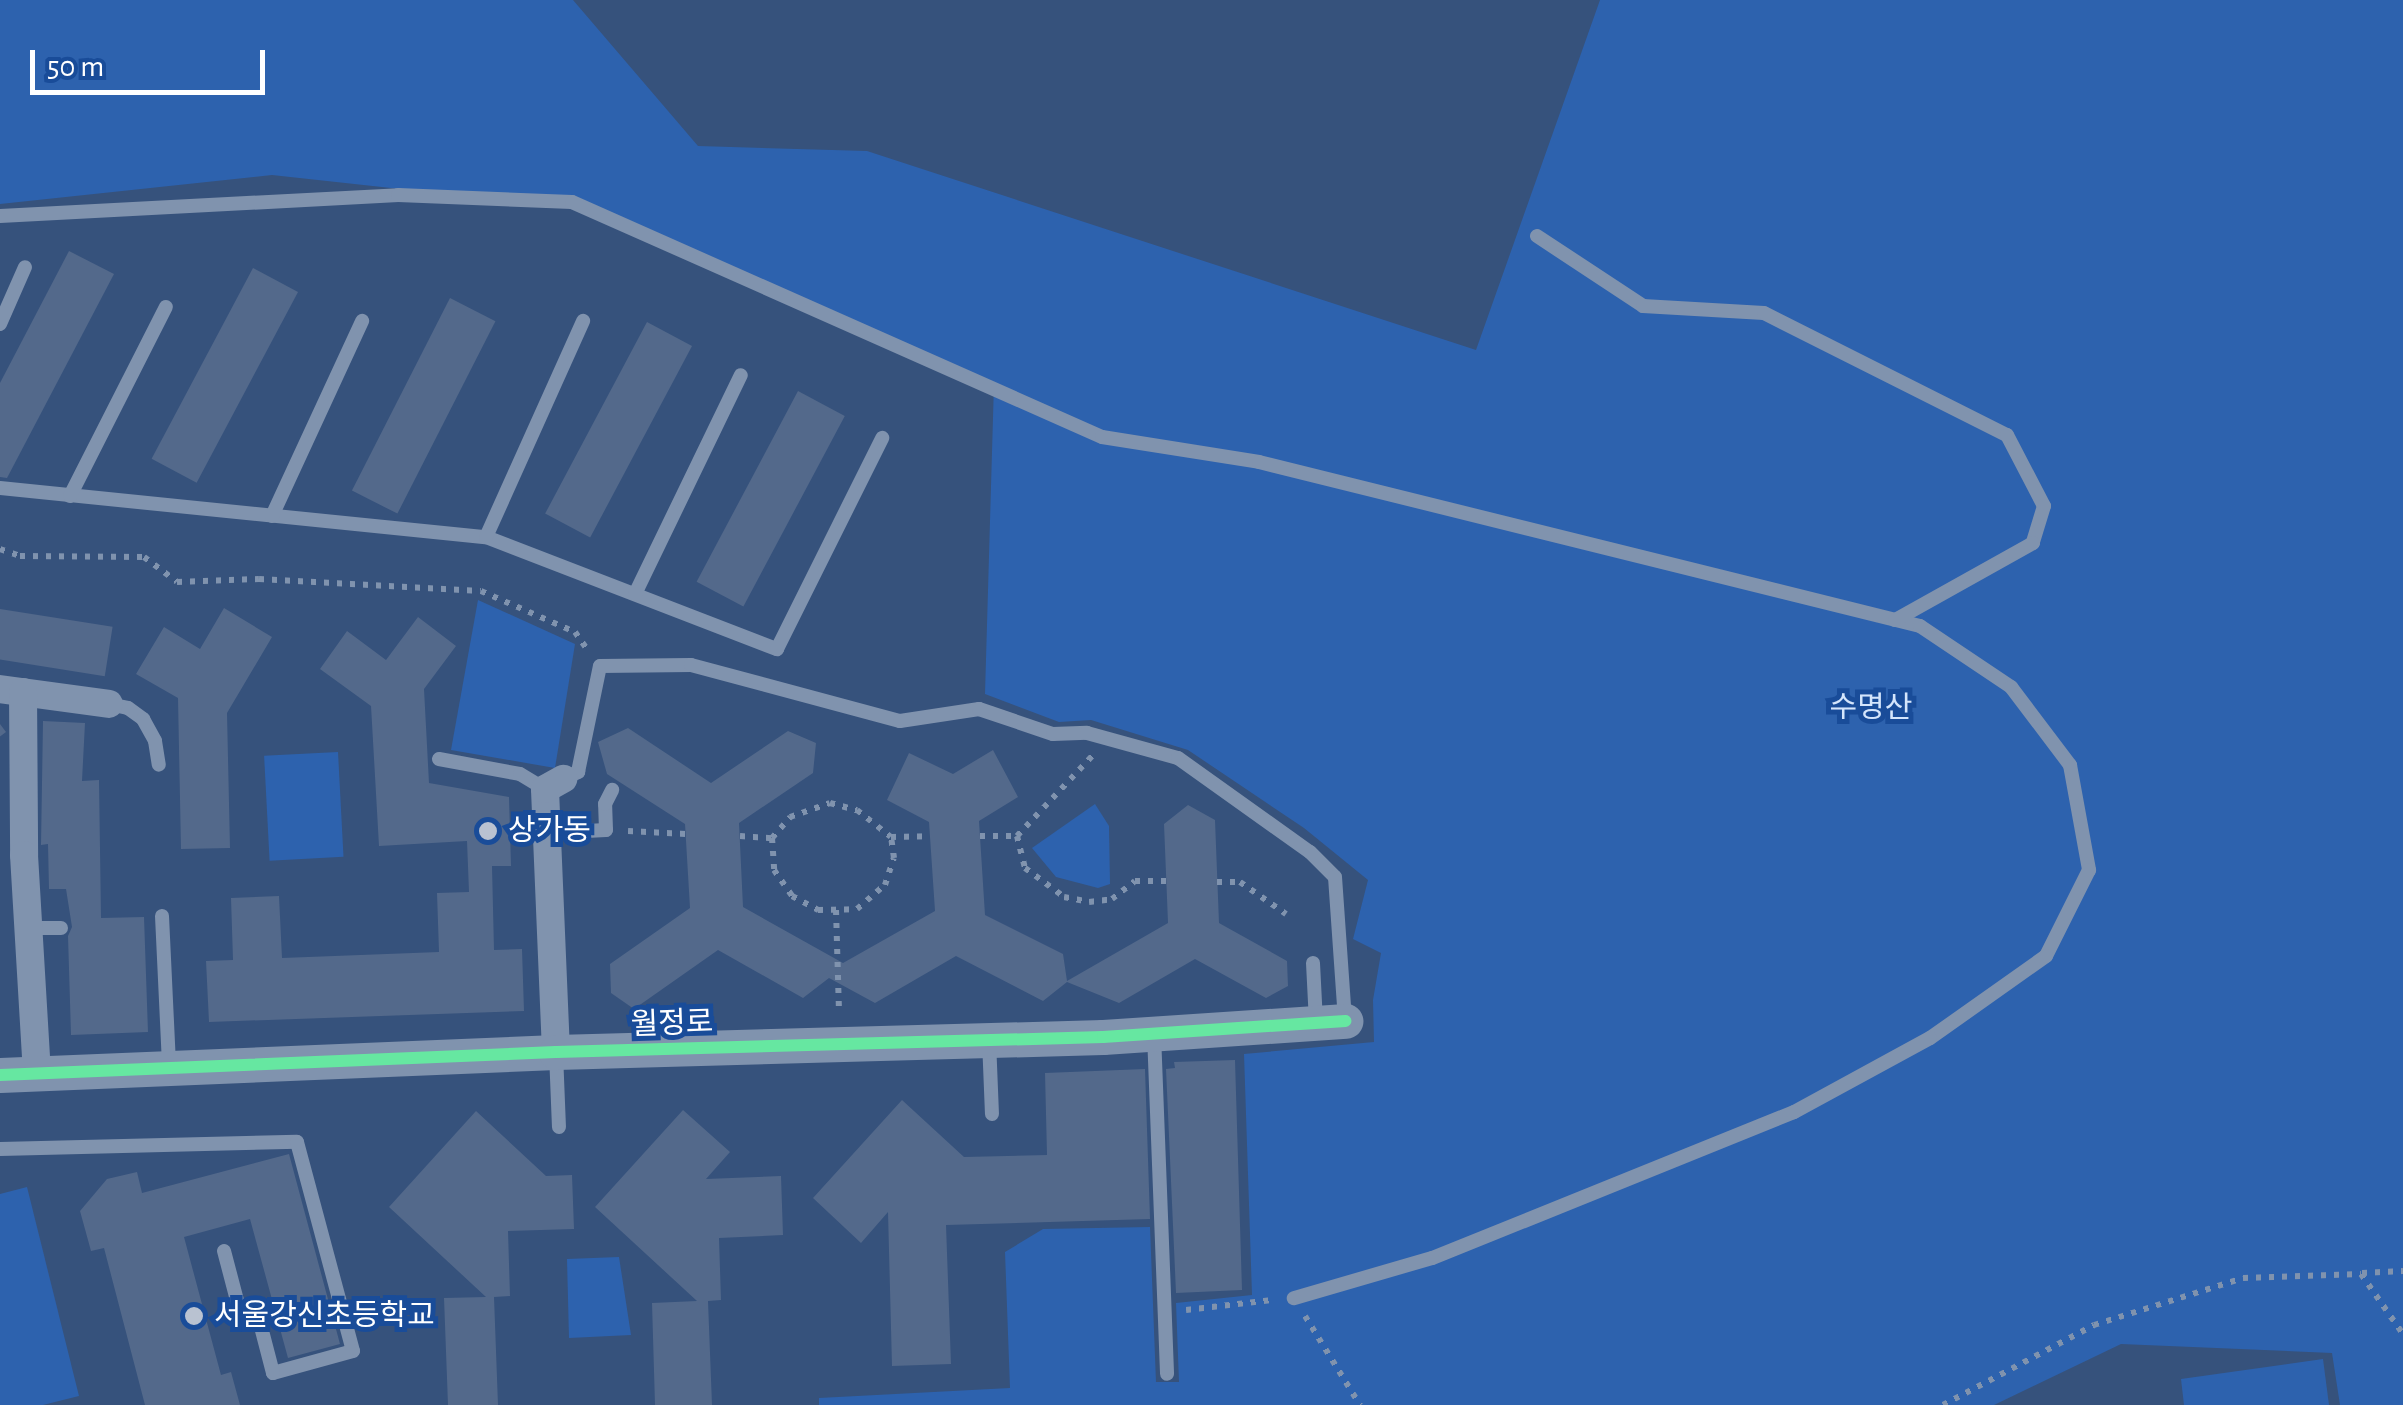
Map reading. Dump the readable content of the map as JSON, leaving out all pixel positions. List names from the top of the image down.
{
  "streets": {
    "street": ["월정로"]
  },
  "parks": ["수명산"],
  "places": ["상가동", "서울강신초등학교"],
  "scale_bar": "50 m"
}
